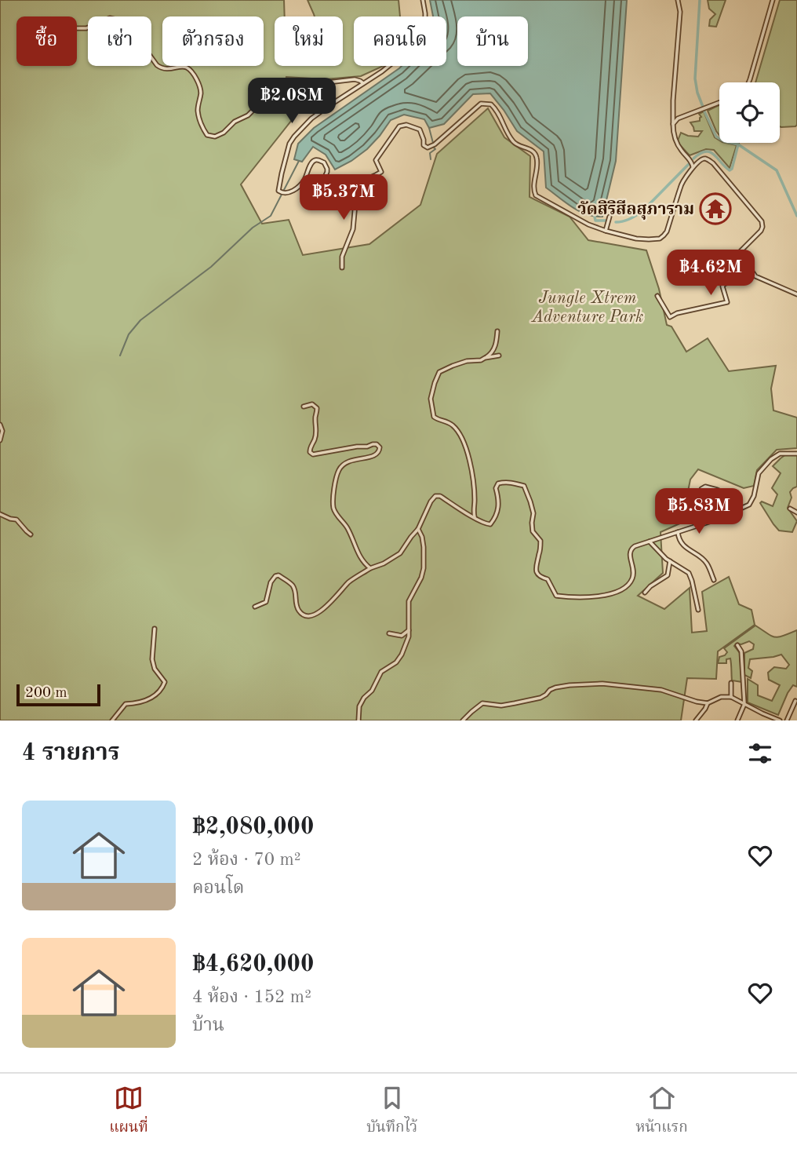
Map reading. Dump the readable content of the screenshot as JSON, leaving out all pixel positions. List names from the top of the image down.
{
  "parks": ["Jungle Xtrem Adventure Park"],
  "places": {
    "temple": ["วัดสิริสีลสุภาราม"]
  },
  "scale_bar": "200 m",
  "page": {
    "chip": [
      "ซื้อ",
      "เช่า",
      "ตัวกรอง",
      "ใหม่",
      "คอนโด",
      "บ้าน"
    ],
    "price": [
      "฿2.08M",
      "฿5.37M",
      "฿4.62M",
      "฿5.83M"
    ],
    "scale": "200 m",
    "heading": "4 รายการ",
    "list": [
      {
        "name": "฿2,080,000",
        "note": "2 ห้อง · 70 m² · คอนโด"
      },
      {
        "name": "฿4,620,000",
        "note": "4 ห้อง · 152 m² · บ้าน"
      }
    ],
    "tabs": ["แผนที่", "บันทึกไว้", "หน้าแรก"]
  }
}
